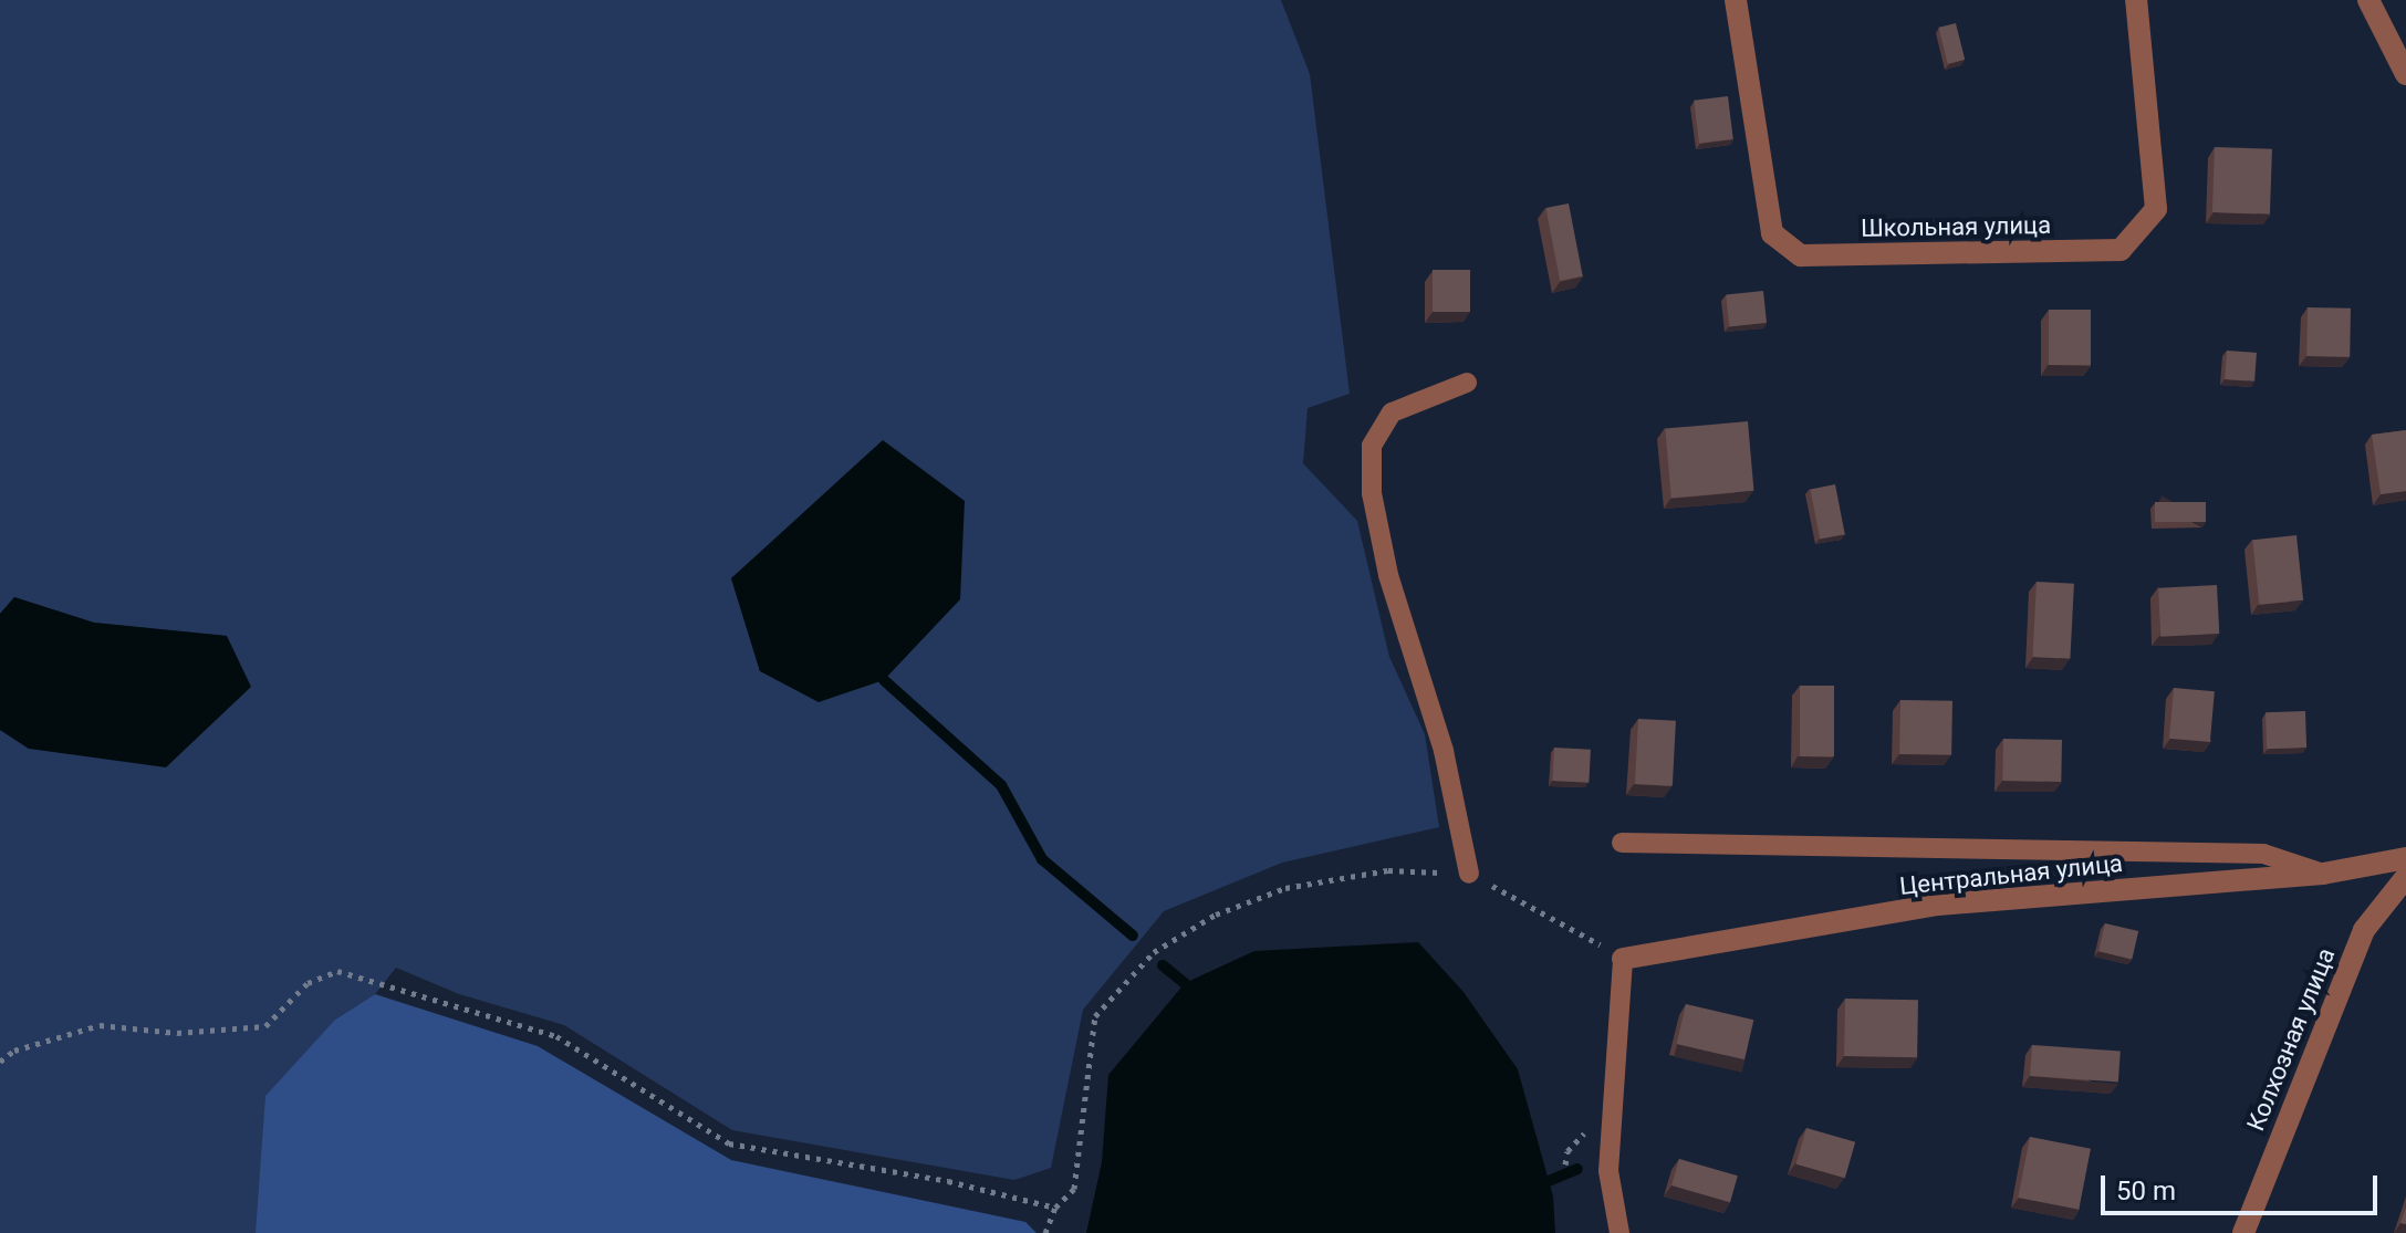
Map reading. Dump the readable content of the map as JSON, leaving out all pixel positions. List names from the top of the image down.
{
  "streets": {
    "street": ["Школьная улица", "Центральная улица", "Колхозная улица"]
  },
  "scale_bar": "50 m"
}
